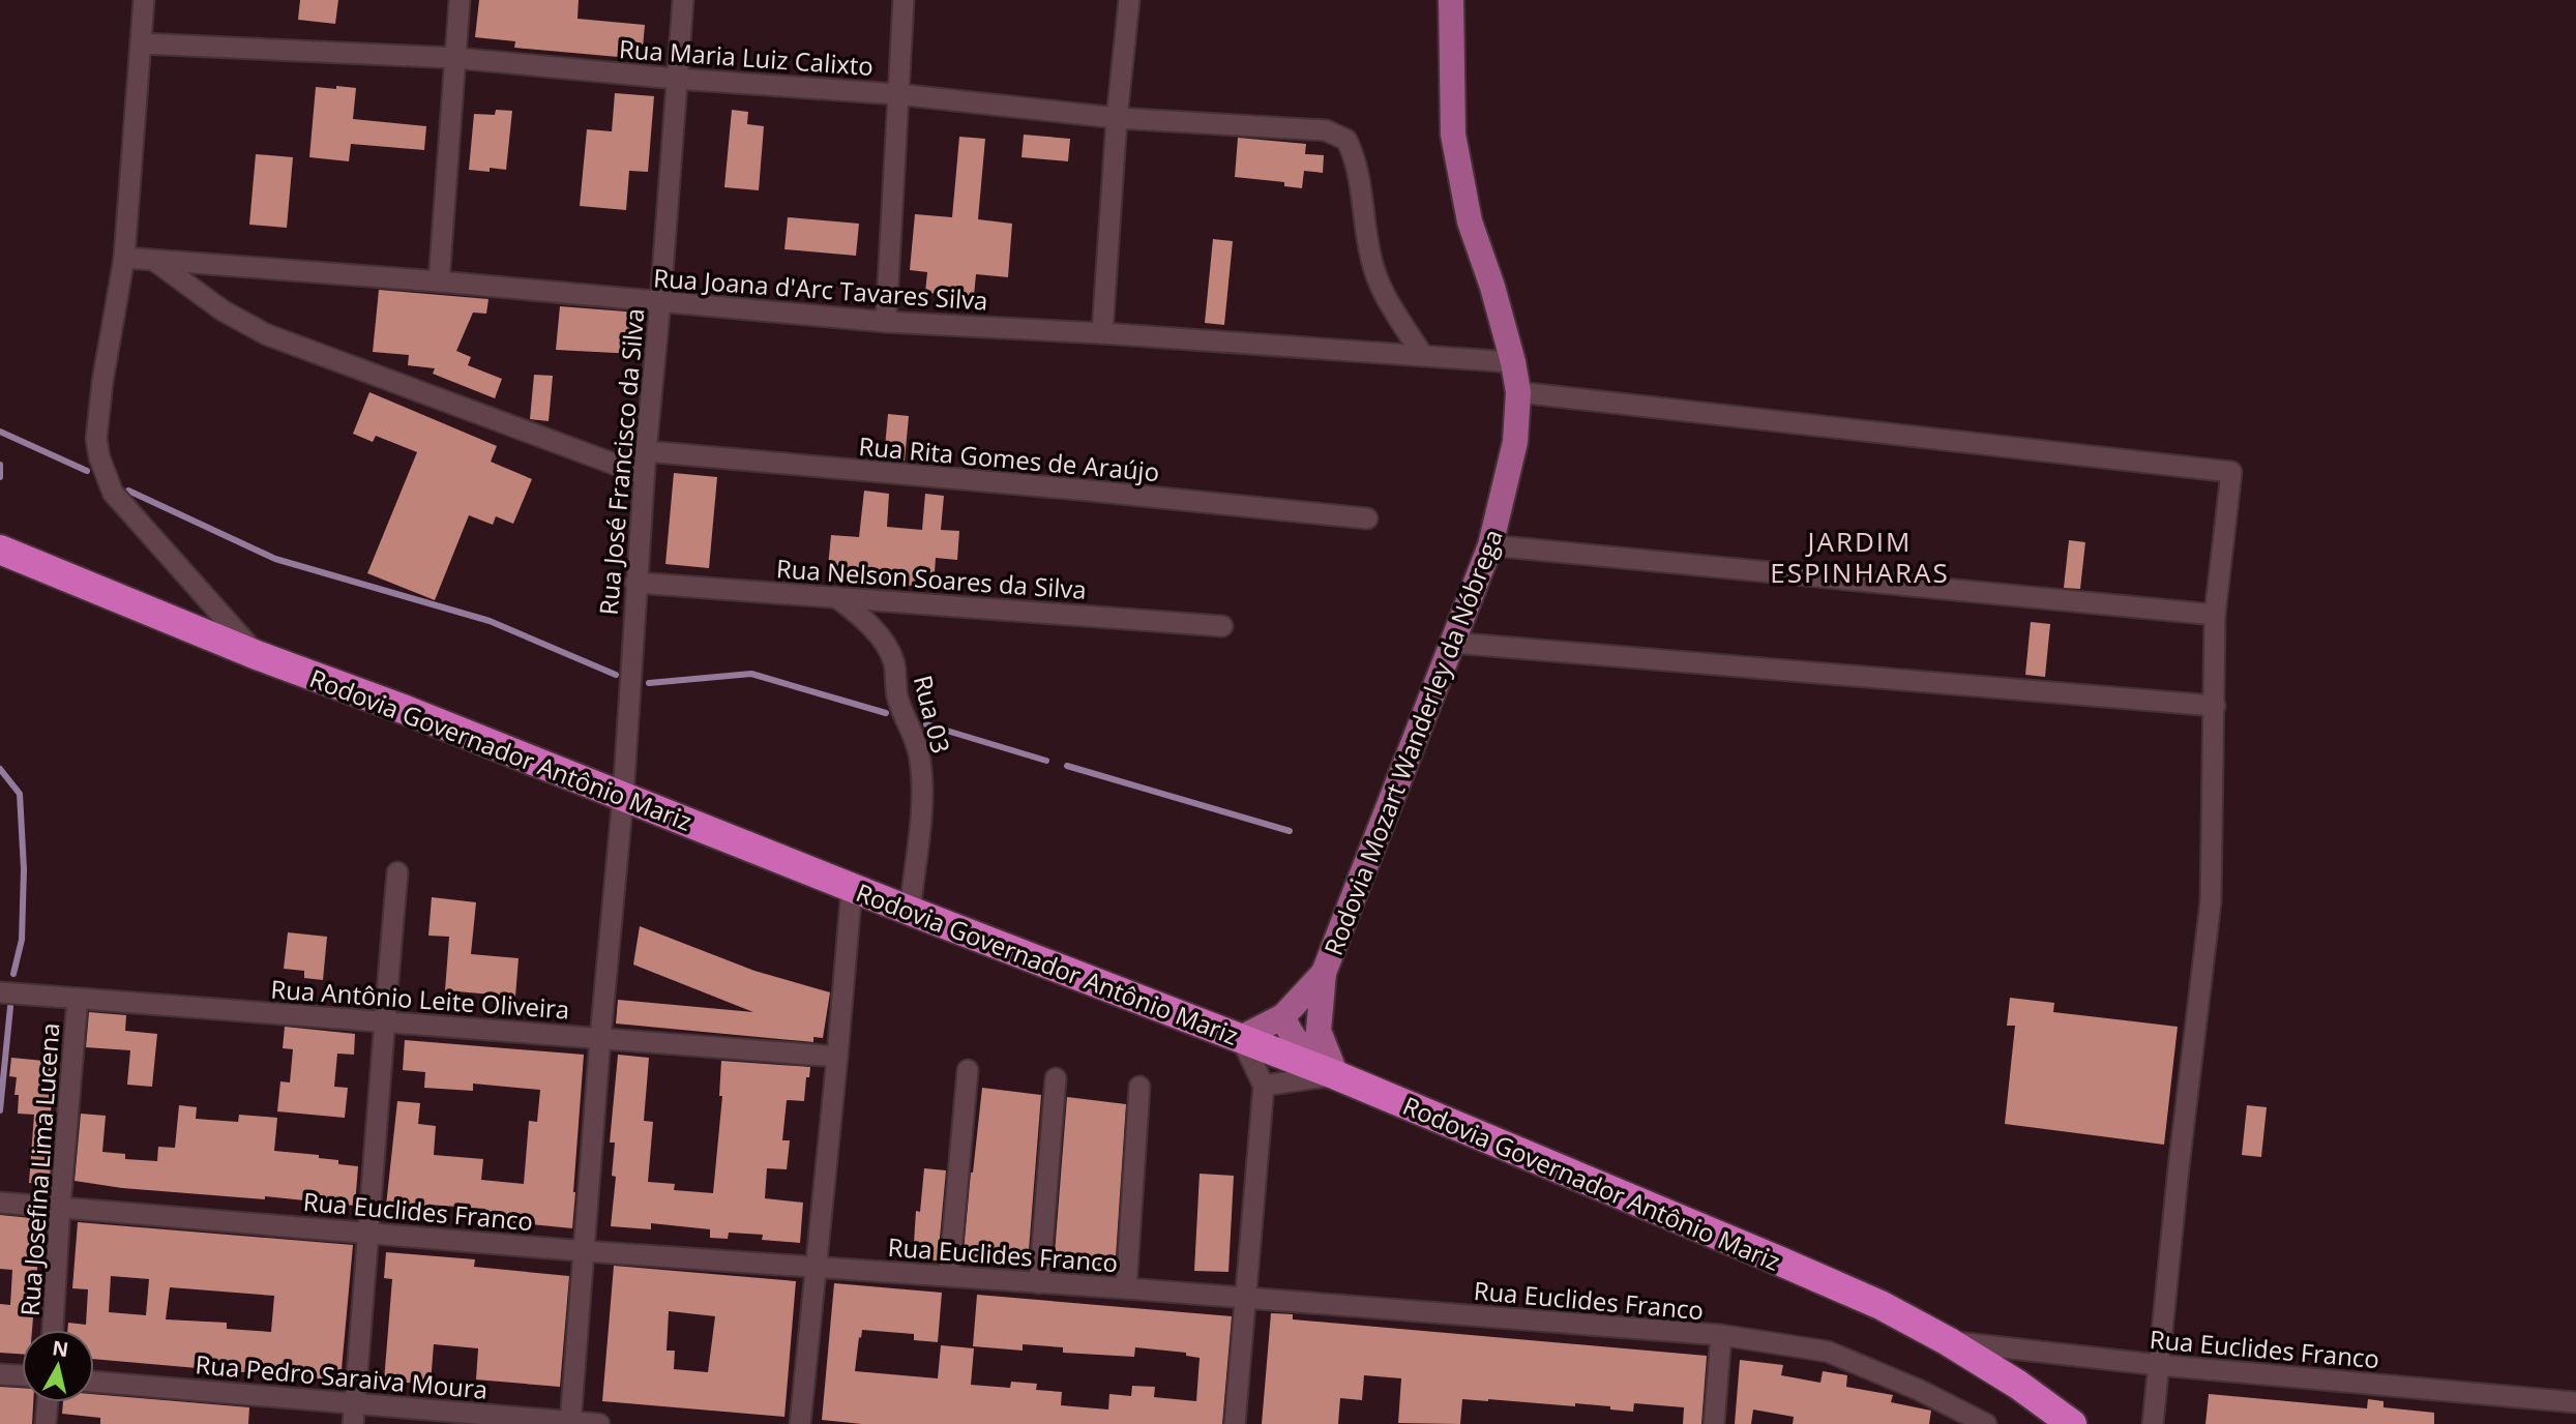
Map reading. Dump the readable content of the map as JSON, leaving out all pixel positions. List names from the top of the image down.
{
  "streets": {
    "highway": ["Rodovia Governador Antônio Mariz"],
    "main road": ["Rodovia Mozart Wanderley da Nóbrega"],
    "street": [
      "Rua Maria Luiz Calixto",
      "Rua Joana d'Arc Tavares Silva",
      "Rua Rita Gomes de Araújo",
      "Rua José Francisco da Silva",
      "Rua Nelson Soares da Silva",
      "Rua 03",
      "Rua Antônio Leite Oliveira",
      "Rua Josefina Lima Lucena",
      "Rua Euclides Franco",
      "Rua Pedro Saraiva Moura"
    ]
  },
  "crossings": [
    ["Rua Maria Luiz Calixto", "Rua Joana d'Arc Tavares Silva"],
    ["Rua Maria Luiz Calixto", "Rua José Francisco da Silva"],
    ["Rua Joana d'Arc Tavares Silva", "Rua José Francisco da Silva"],
    ["Rua Joana d'Arc Tavares Silva", "Rodovia Mozart Wanderley da Nóbrega"],
    ["Rua Rita Gomes de Araújo", "Rua José Francisco da Silva"],
    ["Rua José Francisco da Silva", "Rua Nelson Soares da Silva"],
    ["Rua José Francisco da Silva", "Rodovia Governador Antônio Mariz"],
    ["Rua José Francisco da Silva", "Rua Antônio Leite Oliveira"],
    ["Rua José Francisco da Silva", "Rua Euclides Franco"],
    ["Rua José Francisco da Silva", "Rua Pedro Saraiva Moura"],
    ["Rua Nelson Soares da Silva", "Rua 03"],
    ["Rua 03", "Rodovia Governador Antônio Mariz"],
    ["Rodovia Mozart Wanderley da Nóbrega", "Rodovia Governador Antônio Mariz"],
    ["Rodovia Governador Antônio Mariz", "Rua Euclides Franco"],
    ["Rua Antônio Leite Oliveira", "Rua Josefina Lima Lucena"],
    ["Rua Josefina Lima Lucena", "Rua Euclides Franco"]
  ],
  "districts": ["JARDIM ESPINHARAS"],
  "north": "top"
}
